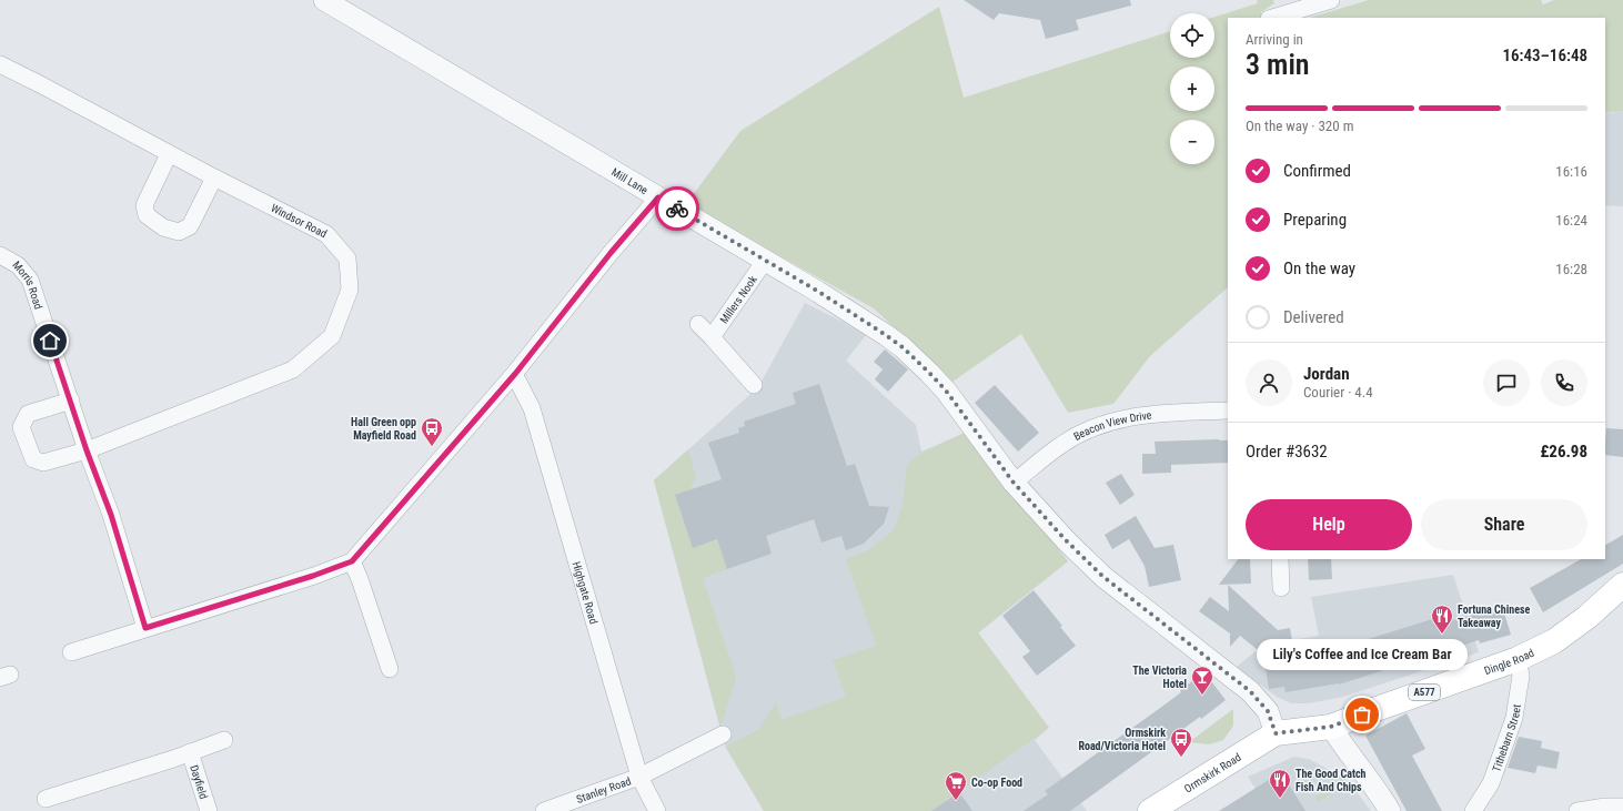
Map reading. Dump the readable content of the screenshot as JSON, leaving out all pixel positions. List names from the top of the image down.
{
  "streets": {
    "main road": ["Dingle Road", "A577", "Ormskirk Road"],
    "street": [
      "Mill Lane",
      "Windsor Road",
      "Morris Road",
      "Millers Nook",
      "Beacon View Drive",
      "Highgate Road",
      "Tithebarn Street",
      "Dayfield",
      "Stanley Road"
    ]
  },
  "crossings": [
    ["Mill Lane", "Millers Nook"],
    ["Mill Lane", "Beacon View Drive"],
    ["Mill Lane", "Dingle Road"],
    ["Mill Lane", "Ormskirk Road"],
    ["Windsor Road", "Morris Road"],
    ["Highgate Road", "Stanley Road"],
    ["Dingle Road", "Tithebarn Street"],
    ["Dingle Road", "Ormskirk Road"]
  ],
  "places": {
    "bus stop": ["Hall Green opp Mayfield Road", "Ormskirk Road/Victoria Hotel"],
    "restaurant": ["Fortuna Chinese Takeaway", "The Good Catch Fish And Chips"],
    "bar": ["The Victoria Hotel"],
    "other": ["Lily's Coffee and Ice Cream Bar"],
    "supermarket": ["Co-op Food"]
  },
  "page": {
    "map_buttons": ["+", "−"],
    "heading": ["3 min", "Arriving in", "16:43–16:48"],
    "panel": [
      "Jordan",
      "Courier · 4.4",
      "Order #3632",
      "£26.98"
    ],
    "bar": "On the way · 320 m",
    "list": [
      ["Confirmed", "16:16"],
      ["Preparing", "16:24"],
      ["On the way", "16:28"],
      "Delivered"
    ],
    "buttons": ["Help", "Share"],
    "bubble": "Lily's Coffee and Ice Cream Bar"
  }
}
